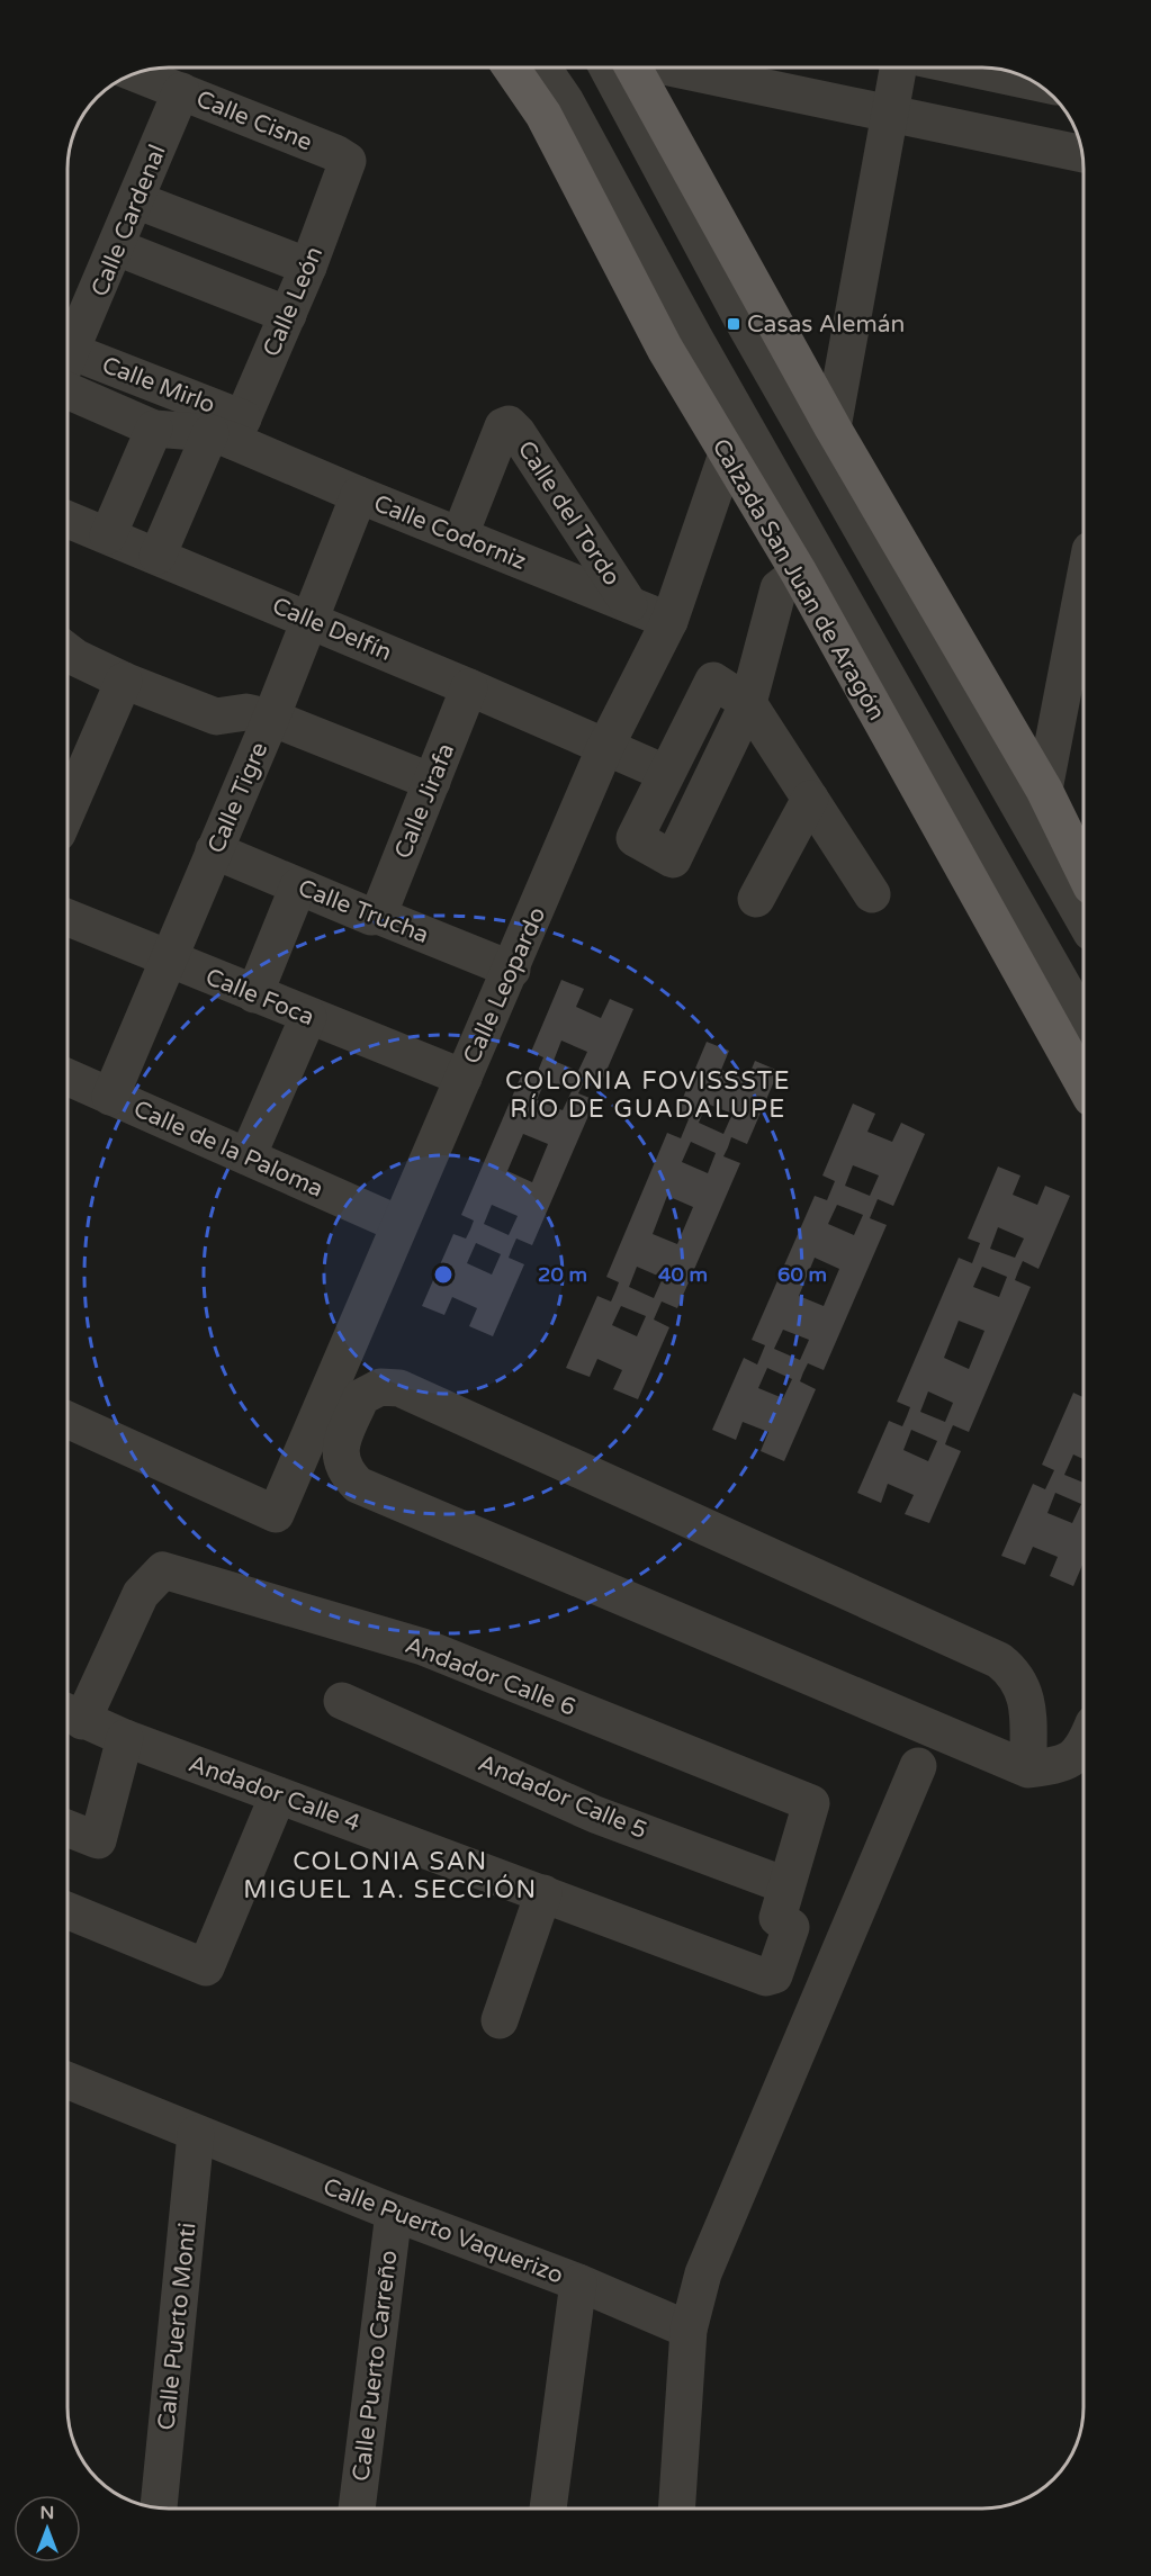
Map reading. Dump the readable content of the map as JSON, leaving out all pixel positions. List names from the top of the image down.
{
  "streets": {
    "main road": ["Calzada San Juan de Aragón"],
    "street": [
      "Calle Cisne",
      "Calle Cardenal",
      "Calle León",
      "Calle Mirlo",
      "Calle del Tordo",
      "Calle Codorniz",
      "Calle Delfín",
      "Calle Tigre",
      "Calle Jirafa",
      "Calle Trucha",
      "Calle Leopardo",
      "Calle Foca",
      "Calle de la Paloma",
      "Andador Calle 6",
      "Andador Calle 4",
      "Andador Calle 5",
      "Calle Puerto Vaquerizo",
      "Calle Puerto Monti",
      "Calle Puerto Carreño"
    ]
  },
  "crossings": [
    ["Calle Cisne", "Calle Cardenal"],
    ["Calle Cisne", "Calle León"],
    ["Calle Cardenal", "Calle Mirlo"],
    ["Calle León", "Calle Mirlo"],
    ["Calle León", "Calle Codorniz"],
    ["Calle León", "Calle Delfín"],
    ["Calle Mirlo", "Calle Codorniz"],
    ["Calle del Tordo", "Calle Codorniz"],
    ["Calle Codorniz", "Calle Tigre"],
    ["Calle Codorniz", "Calle Leopardo"],
    ["Calzada San Juan de Aragón", "Calle Leopardo"],
    ["Calle Delfín", "Calle Tigre"],
    ["Calle Delfín", "Calle Jirafa"],
    ["Calle Delfín", "Calle Leopardo"],
    ["Calle Tigre", "Calle Trucha"],
    ["Calle Tigre", "Calle Foca"],
    ["Calle Tigre", "Calle de la Paloma"],
    ["Calle Jirafa", "Calle Trucha"],
    ["Calle Trucha", "Calle Leopardo"],
    ["Calle Leopardo", "Calle Foca"],
    ["Calle Leopardo", "Calle de la Paloma"],
    ["Andador Calle 6", "Andador Calle 4"],
    ["Andador Calle 6", "Andador Calle 5"],
    ["Andador Calle 4", "Andador Calle 5"],
    ["Calle Puerto Vaquerizo", "Calle Puerto Monti"],
    ["Calle Puerto Vaquerizo", "Calle Puerto Carreño"]
  ],
  "districts": ["COLONIA FOVISSSTE RÍO DE GUADALUPE", "COLONIA SAN MIGUEL 1A. SECCIÓN"],
  "places": {
    "transit": ["Casas Alemán"]
  },
  "north": "top",
  "rings": ["20 m", "40 m", "60 m"]
}
